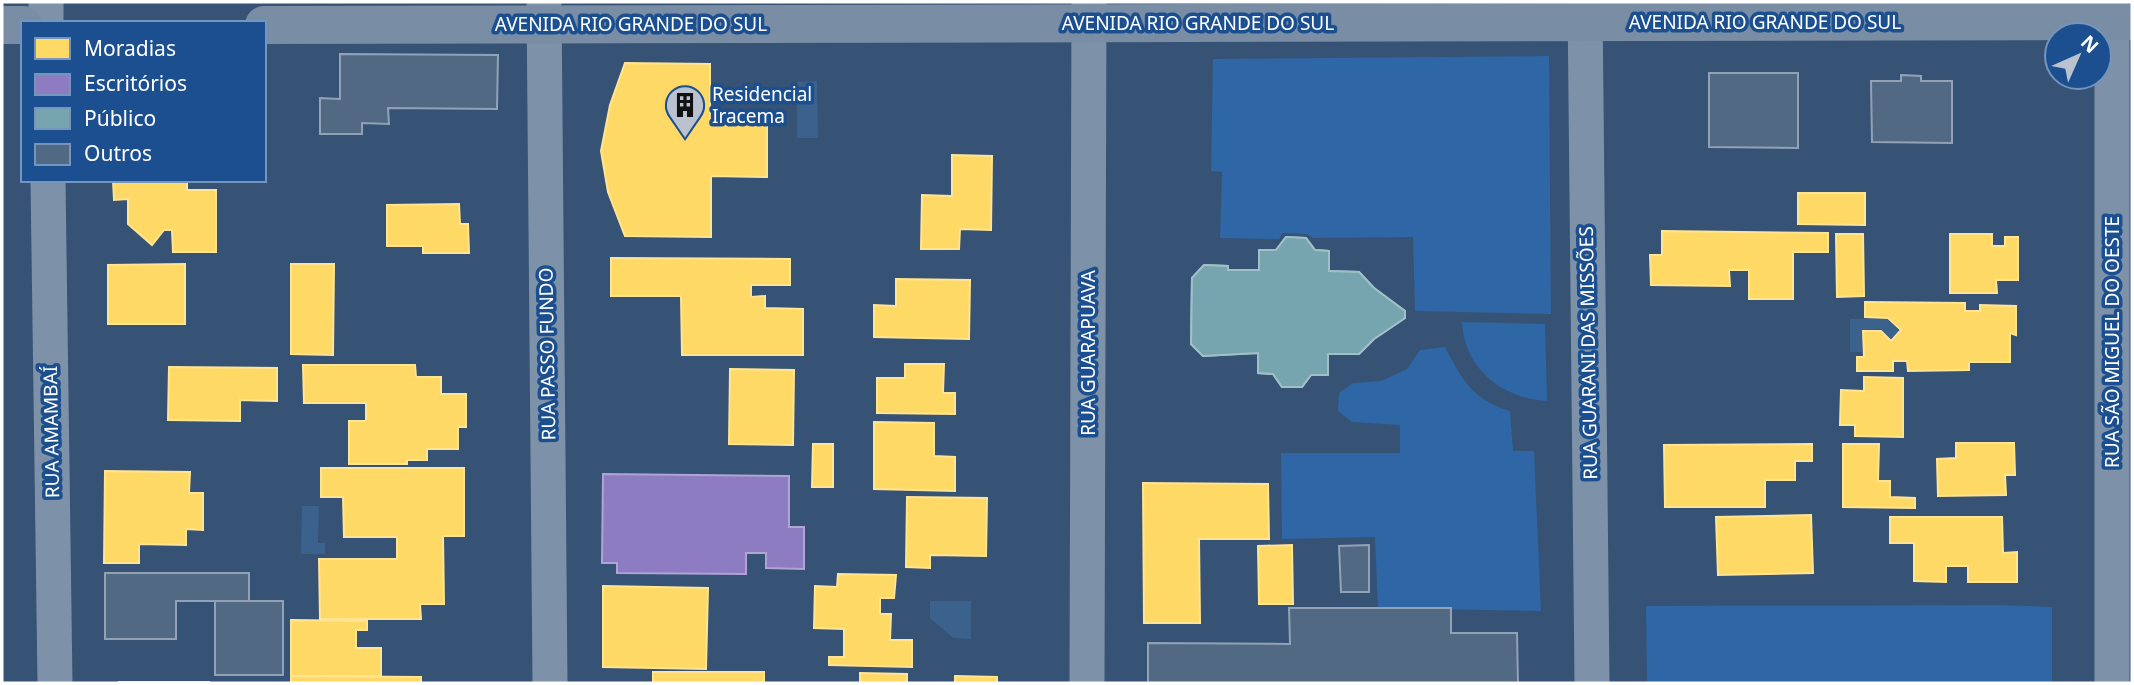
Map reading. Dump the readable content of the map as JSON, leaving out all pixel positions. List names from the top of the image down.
{
  "streets": {
    "street": [
      "AVENIDA RIO GRANDE DO SUL",
      "RUA SÃO MIGUEL DO OESTE",
      "RUA GUARAPUAVA",
      "RUA GUARANI DAS MISSÕES",
      "RUA PASSO FUNDO",
      "RUA AMAMBAÍ"
    ]
  },
  "crossings": [
    ["AVENIDA RIO GRANDE DO SUL", "RUA SÃO MIGUEL DO OESTE"],
    ["AVENIDA RIO GRANDE DO SUL", "RUA GUARAPUAVA"],
    ["AVENIDA RIO GRANDE DO SUL", "RUA GUARANI DAS MISSÕES"],
    ["AVENIDA RIO GRANDE DO SUL", "RUA PASSO FUNDO"]
  ],
  "places": {
    "building": ["Residencial Iracema"]
  },
  "legend": [
    "Moradias",
    "Escritórios",
    "Público",
    "Outros"
  ],
  "north": "top right"
}
